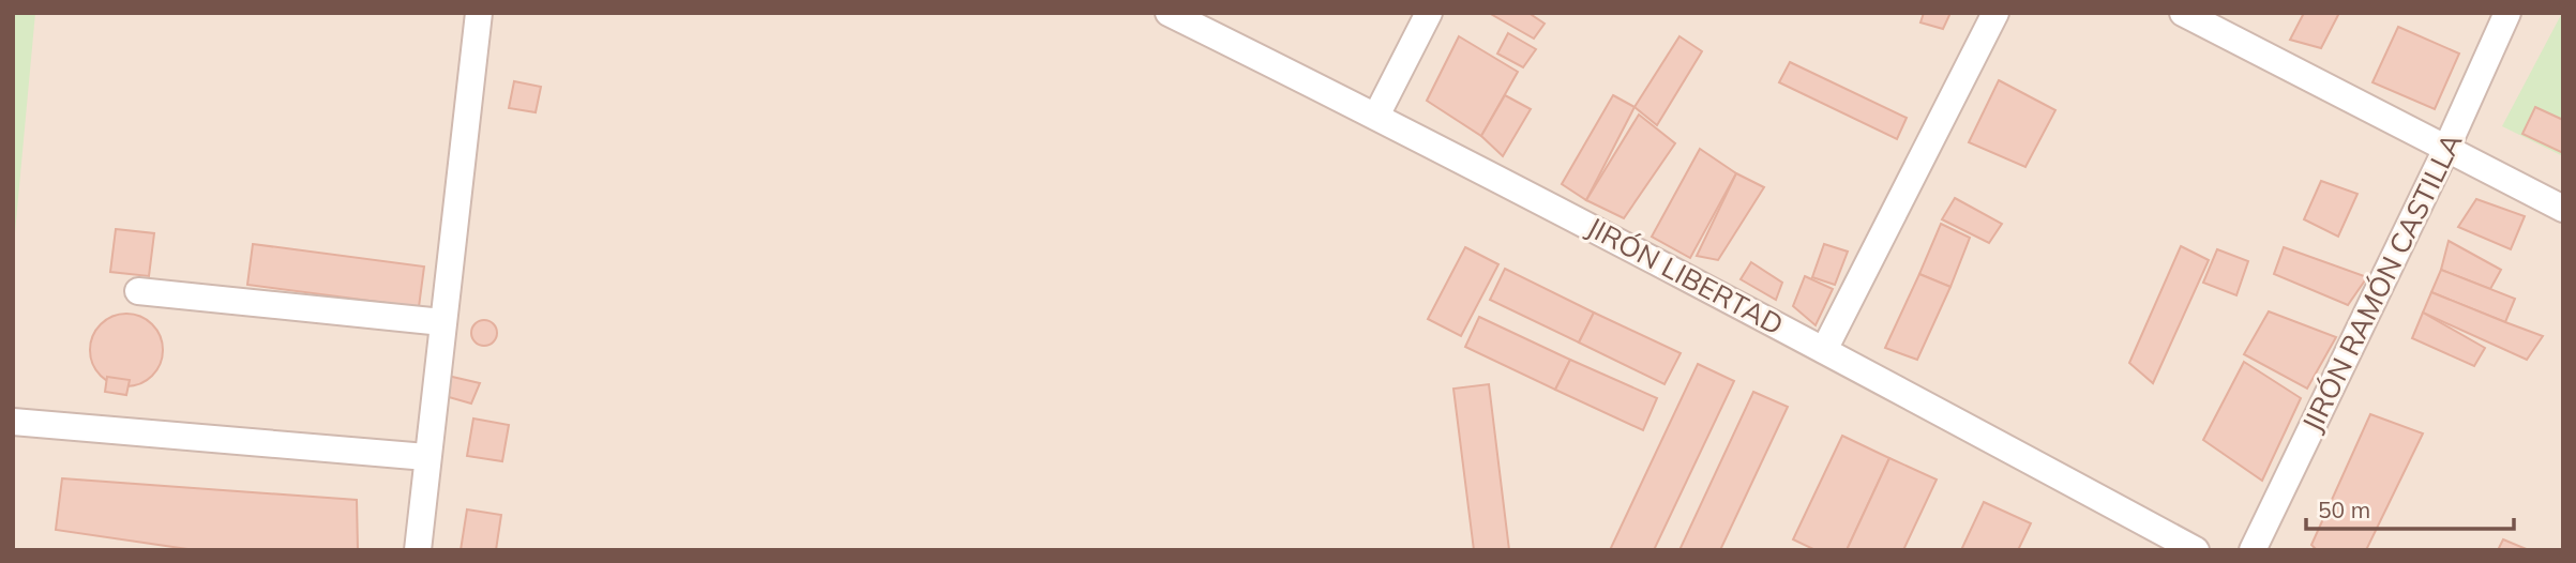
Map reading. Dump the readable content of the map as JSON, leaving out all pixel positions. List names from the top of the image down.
{
  "streets": {
    "street": ["JIRÓN LIBERTAD", "JIRÓN RAMÓN CASTILLA"]
  },
  "scale_bar": "50 m"
}
